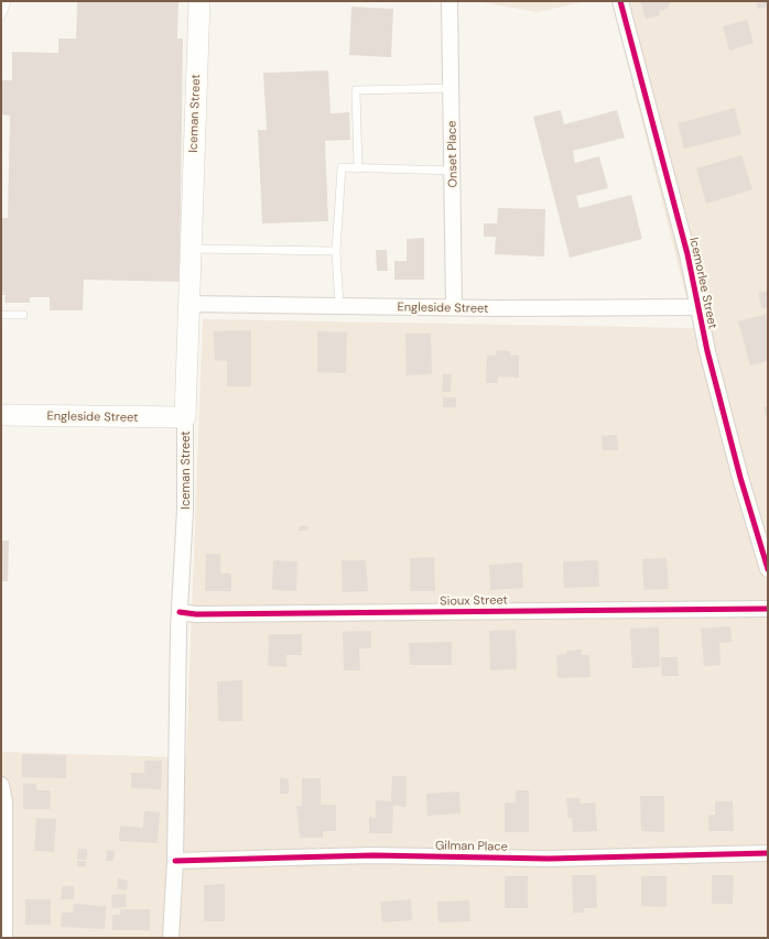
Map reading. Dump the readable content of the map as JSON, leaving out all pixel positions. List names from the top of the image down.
{
  "streets": {
    "main road": ["Iceman Street", "Engleside Street"],
    "street": [
      "Onset Place",
      "Icemorlee Street",
      "Sioux Street",
      "Gilman Place"
    ]
  },
  "crossings": [
    ["Iceman Street", "Engleside Street"],
    ["Iceman Street", "Sioux Street"],
    ["Iceman Street", "Gilman Place"],
    ["Onset Place", "Engleside Street"],
    ["Icemorlee Street", "Engleside Street"]
  ]
}
